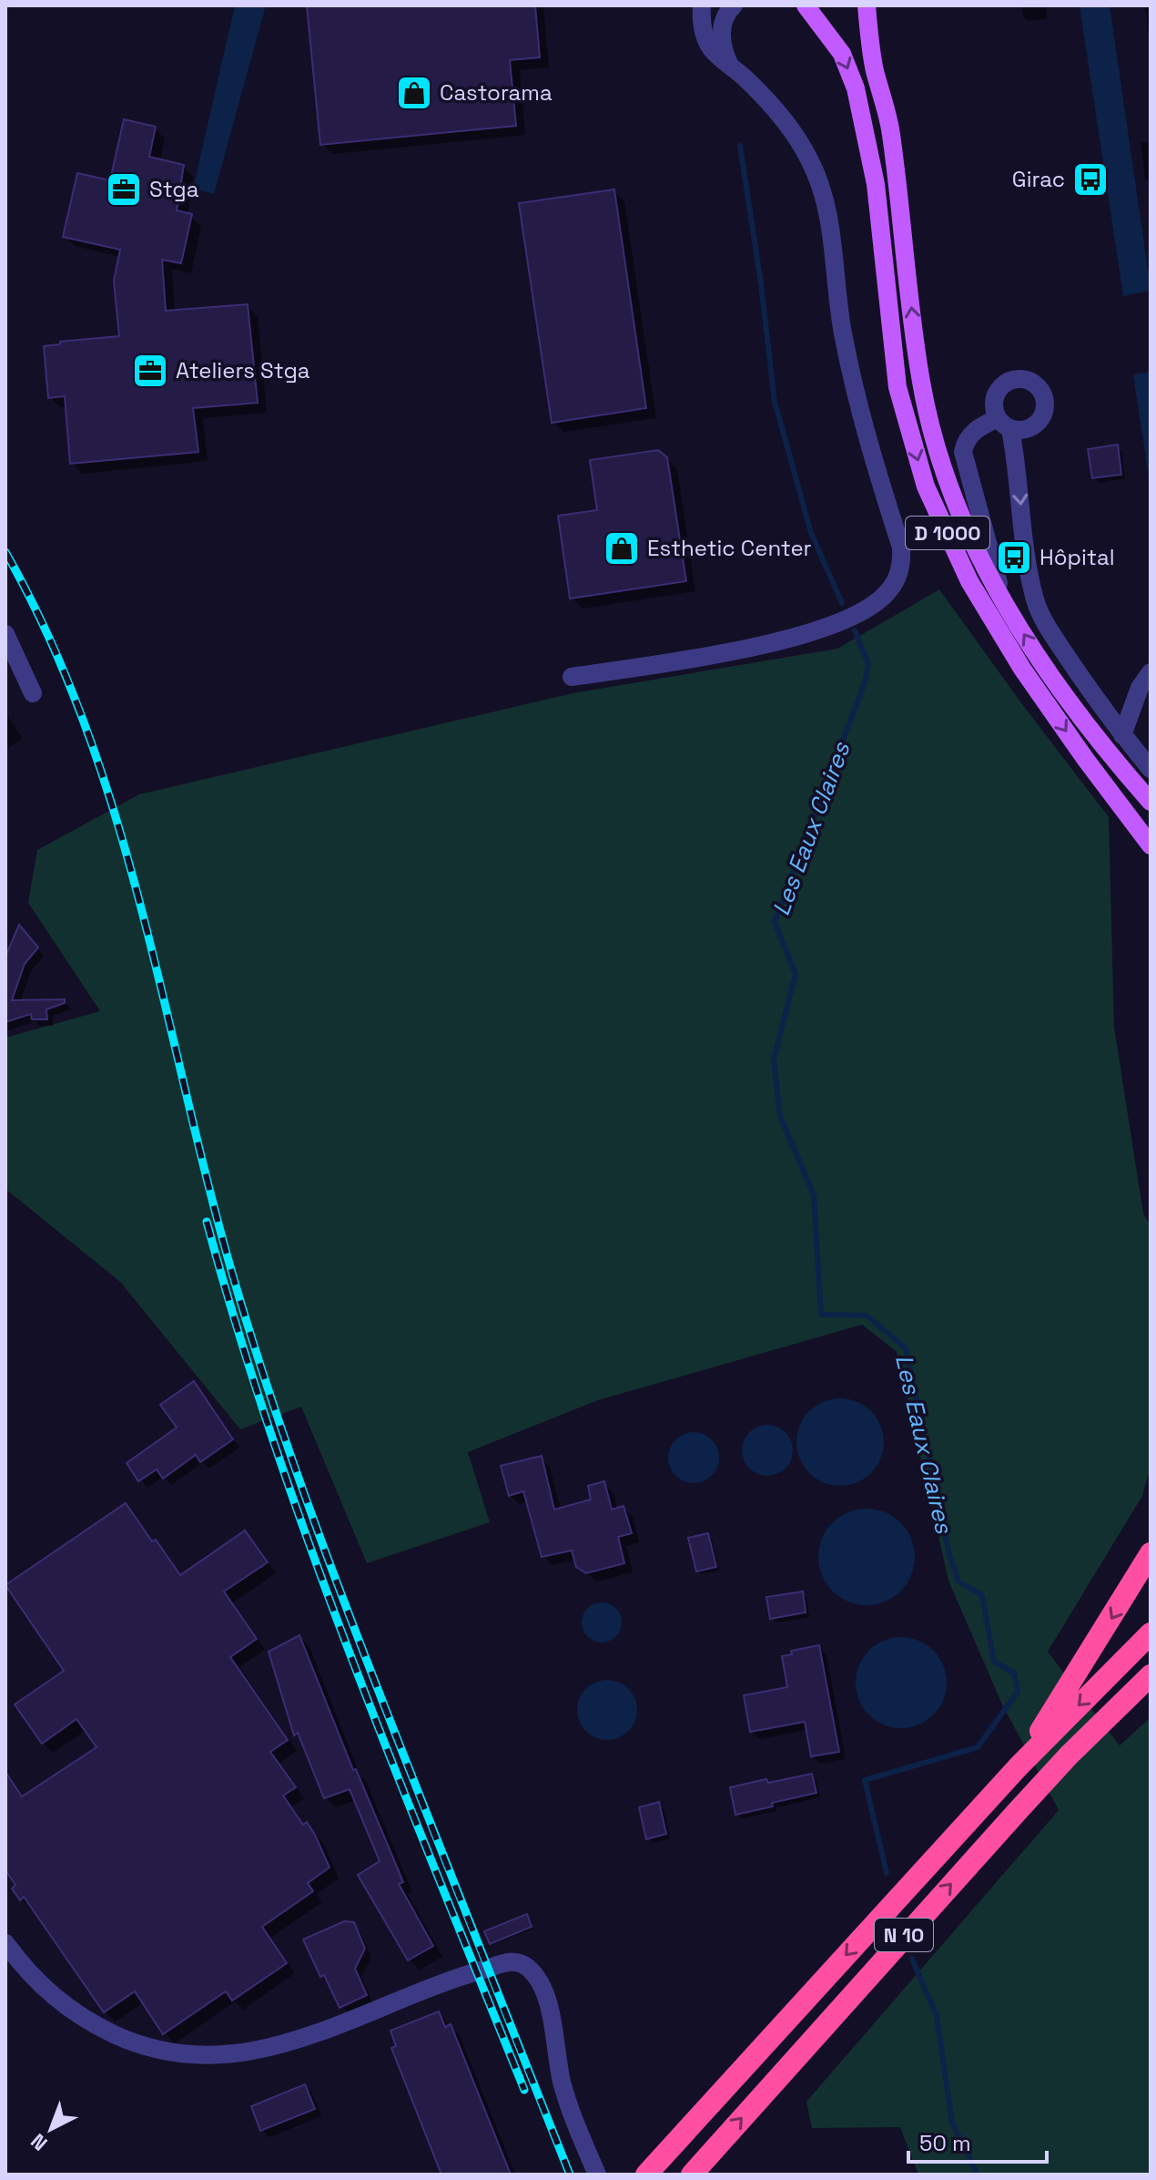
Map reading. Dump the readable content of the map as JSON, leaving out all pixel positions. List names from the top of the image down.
{
  "streets": {
    "highway": ["N 10"],
    "main road": ["D 1000"]
  },
  "water": ["Les Eaux Claires"],
  "places": {
    "shop": ["Castorama", "Esthetic Center"],
    "bus stop": ["Girac", "Hôpital"],
    "office": ["Stga", "Ateliers Stga"]
  },
  "scale_bar": "50 m",
  "north": "bottom left"
}
